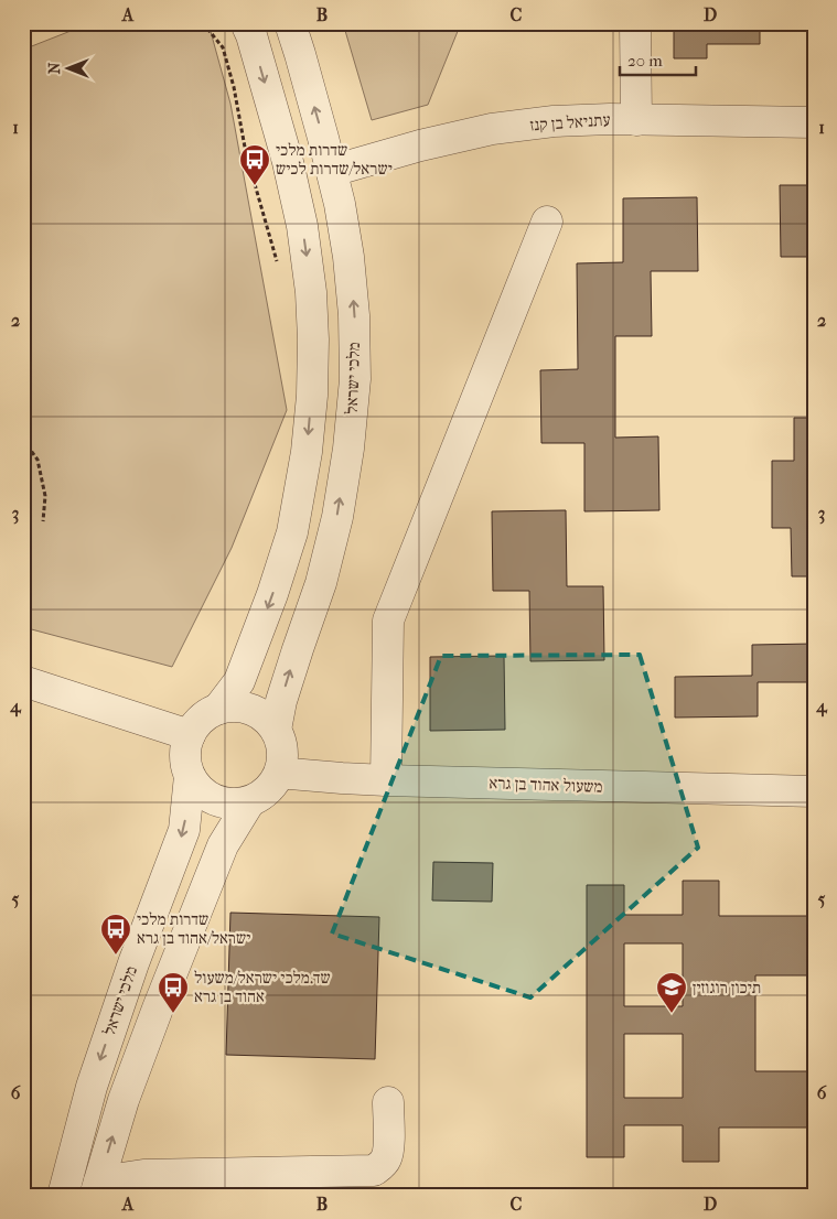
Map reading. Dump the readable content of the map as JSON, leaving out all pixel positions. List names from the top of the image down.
{
  "streets": {
    "street": ["עתניאל בן קנז", "מלכי ישראל", "משעול אהוד בן גרא"]
  },
  "crossings": [
    ["עתניאל בן קנז", "מלכי ישראל"],
    ["מלכי ישראל", "משעול אהוד בן גרא"]
  ],
  "places": {
    "bus stop": ["שדרות מלכי ישראל/שדרות לכיש", "שדרות מלכי ישראל/אהוד בן גרא", "שד.מלכי ישראל/משעול אהוד בן גרא"],
    "school or university": ["תיכון רוגוזין"]
  },
  "scale_bar": "20 m",
  "north": "left",
  "grid": {
    "columns": [
      "A",
      "B",
      "C",
      "D"
    ],
    "rows": [
      "1",
      "2",
      "3",
      "4",
      "5",
      "6"
    ]
  }
}
